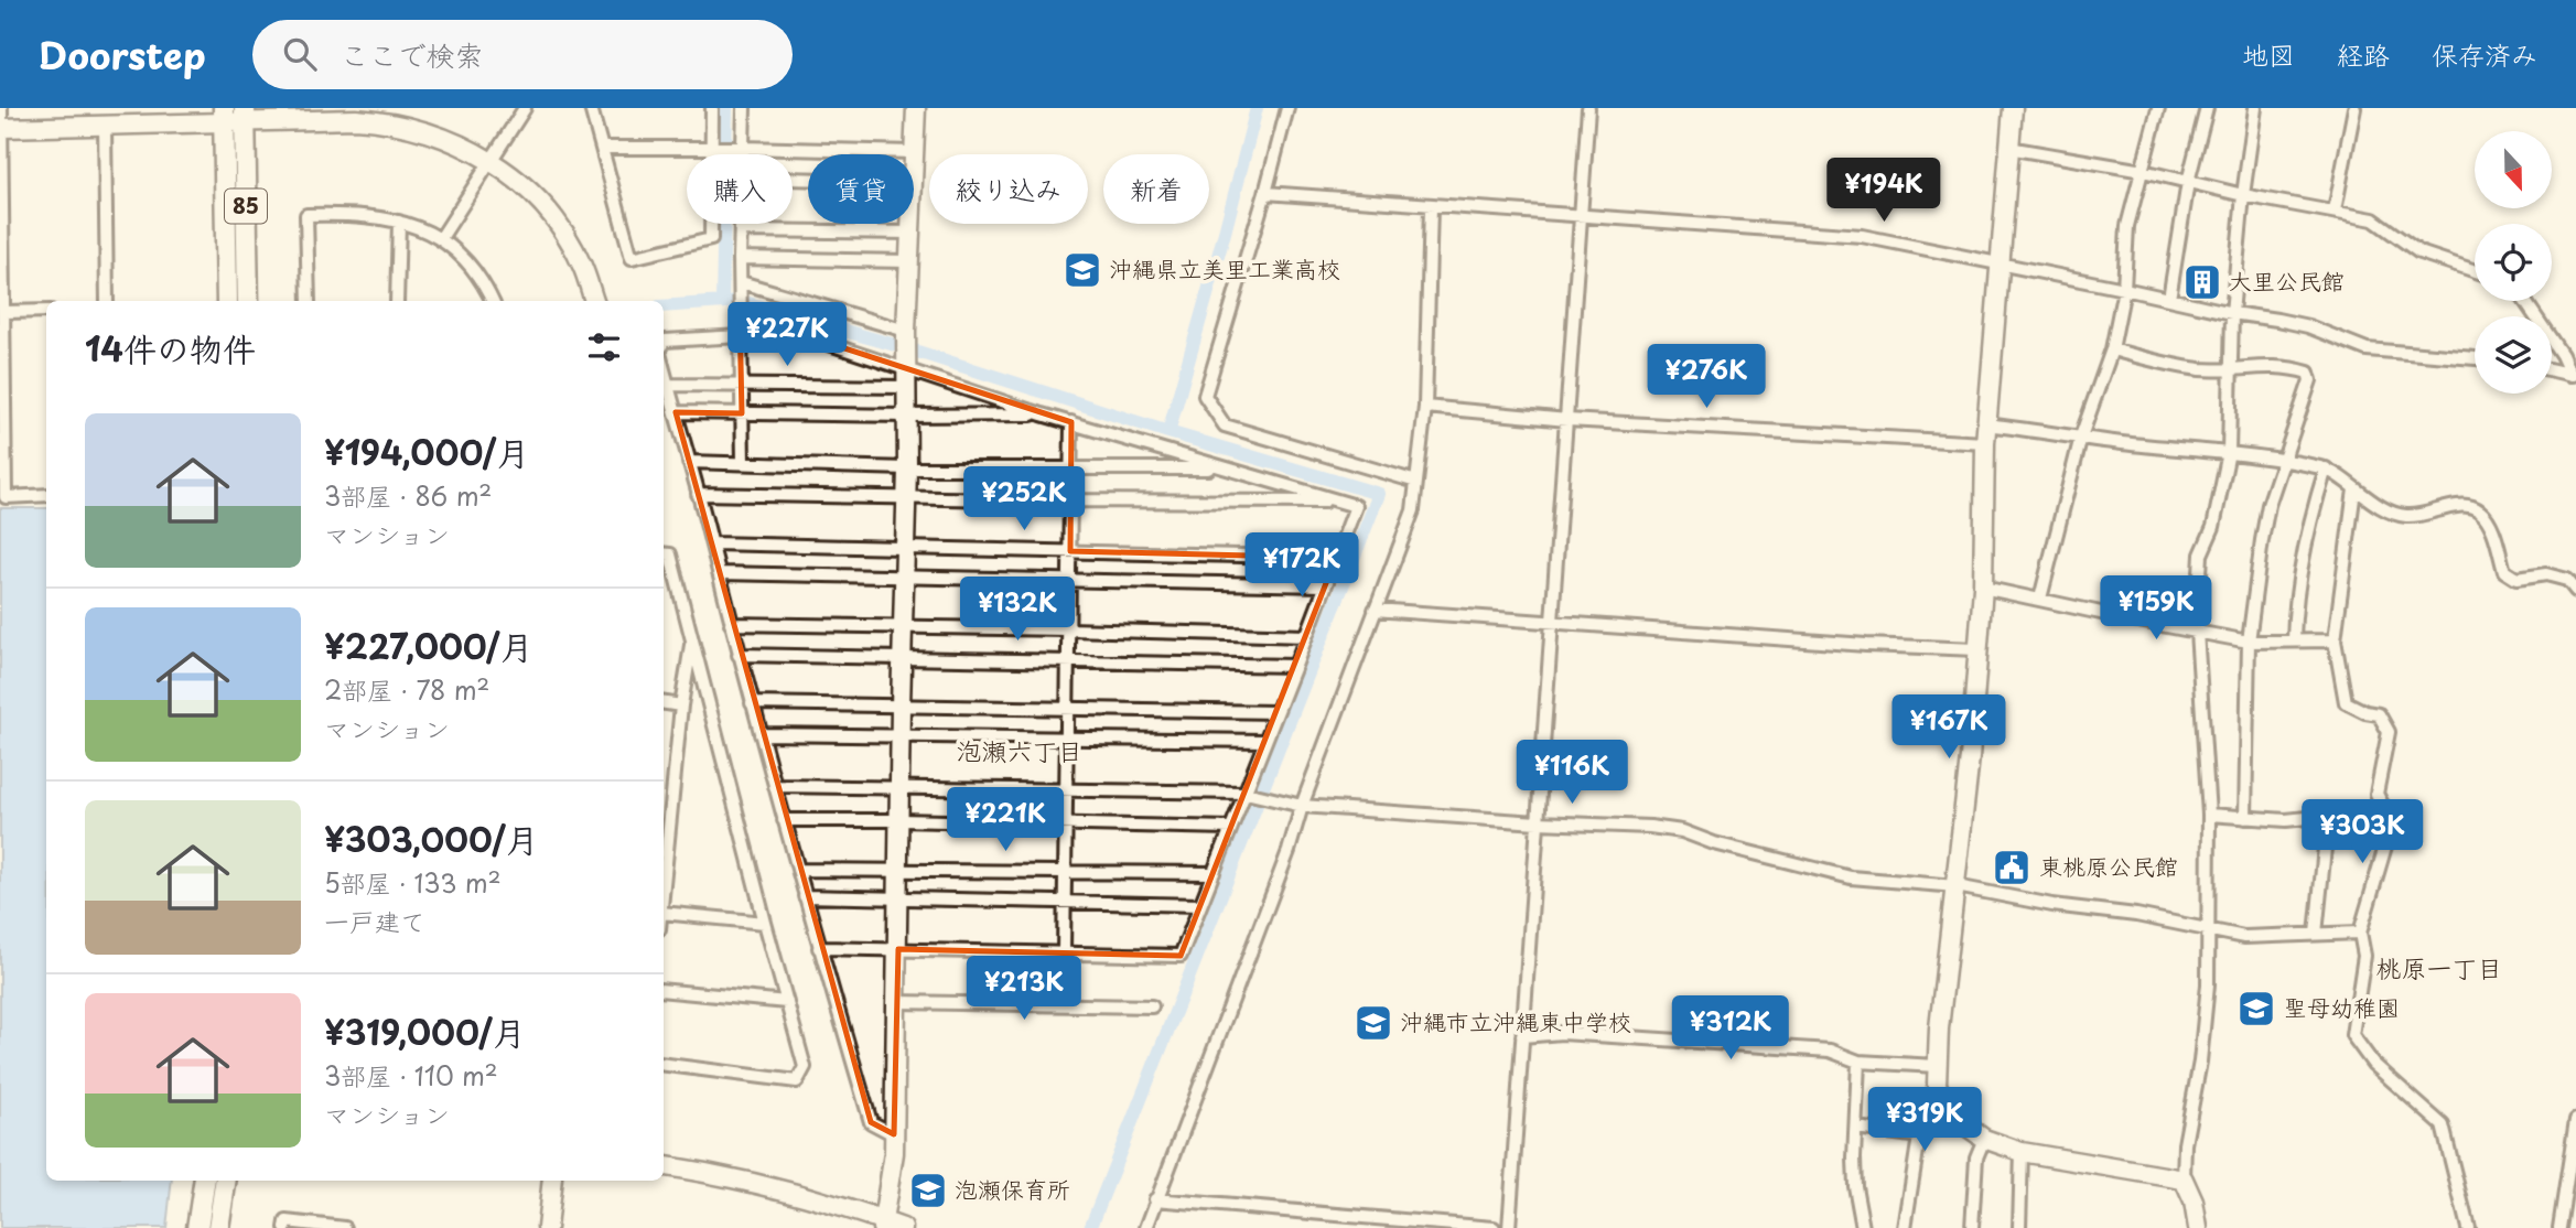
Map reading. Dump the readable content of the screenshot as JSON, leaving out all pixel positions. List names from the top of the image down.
{
  "streets": {
    "main road": ["85"]
  },
  "districts": ["泡瀬六丁目", "桃原一丁目"],
  "places": {
    "school or university": [
      "沖縄県立美里工業高校",
      "聖母幼稚園",
      "沖縄市立沖縄東中学校",
      "泡瀬保育所"
    ],
    "building": ["大里公民館"],
    "public building": ["東桃原公民館"]
  },
  "north": "bottom",
  "page": {
    "header": "Doorstep",
    "search": "ここで検索",
    "nav": ["地図", "経路", "保存済み"],
    "chip": [
      "購入",
      "賃貸",
      "絞り込み",
      "新着"
    ],
    "price": [
      "¥194K",
      "¥227K",
      "¥276K",
      "¥252K",
      "¥172K",
      "¥159K",
      "¥132K",
      "¥167K",
      "¥116K",
      "¥221K",
      "¥303K",
      "¥213K",
      "¥312K",
      "¥319K"
    ],
    "heading": "14件の物件",
    "list": [
      {
        "name": "¥194,000/月",
        "note": "3部屋 · 86 m² · マンション"
      },
      {
        "name": "¥227,000/月",
        "note": "2部屋 · 78 m² · マンション"
      },
      {
        "name": "¥303,000/月",
        "note": "5部屋 · 133 m² · 一戸建て"
      },
      {
        "name": "¥319,000/月",
        "note": "3部屋 · 110 m² · マンション"
      }
    ]
  }
}
